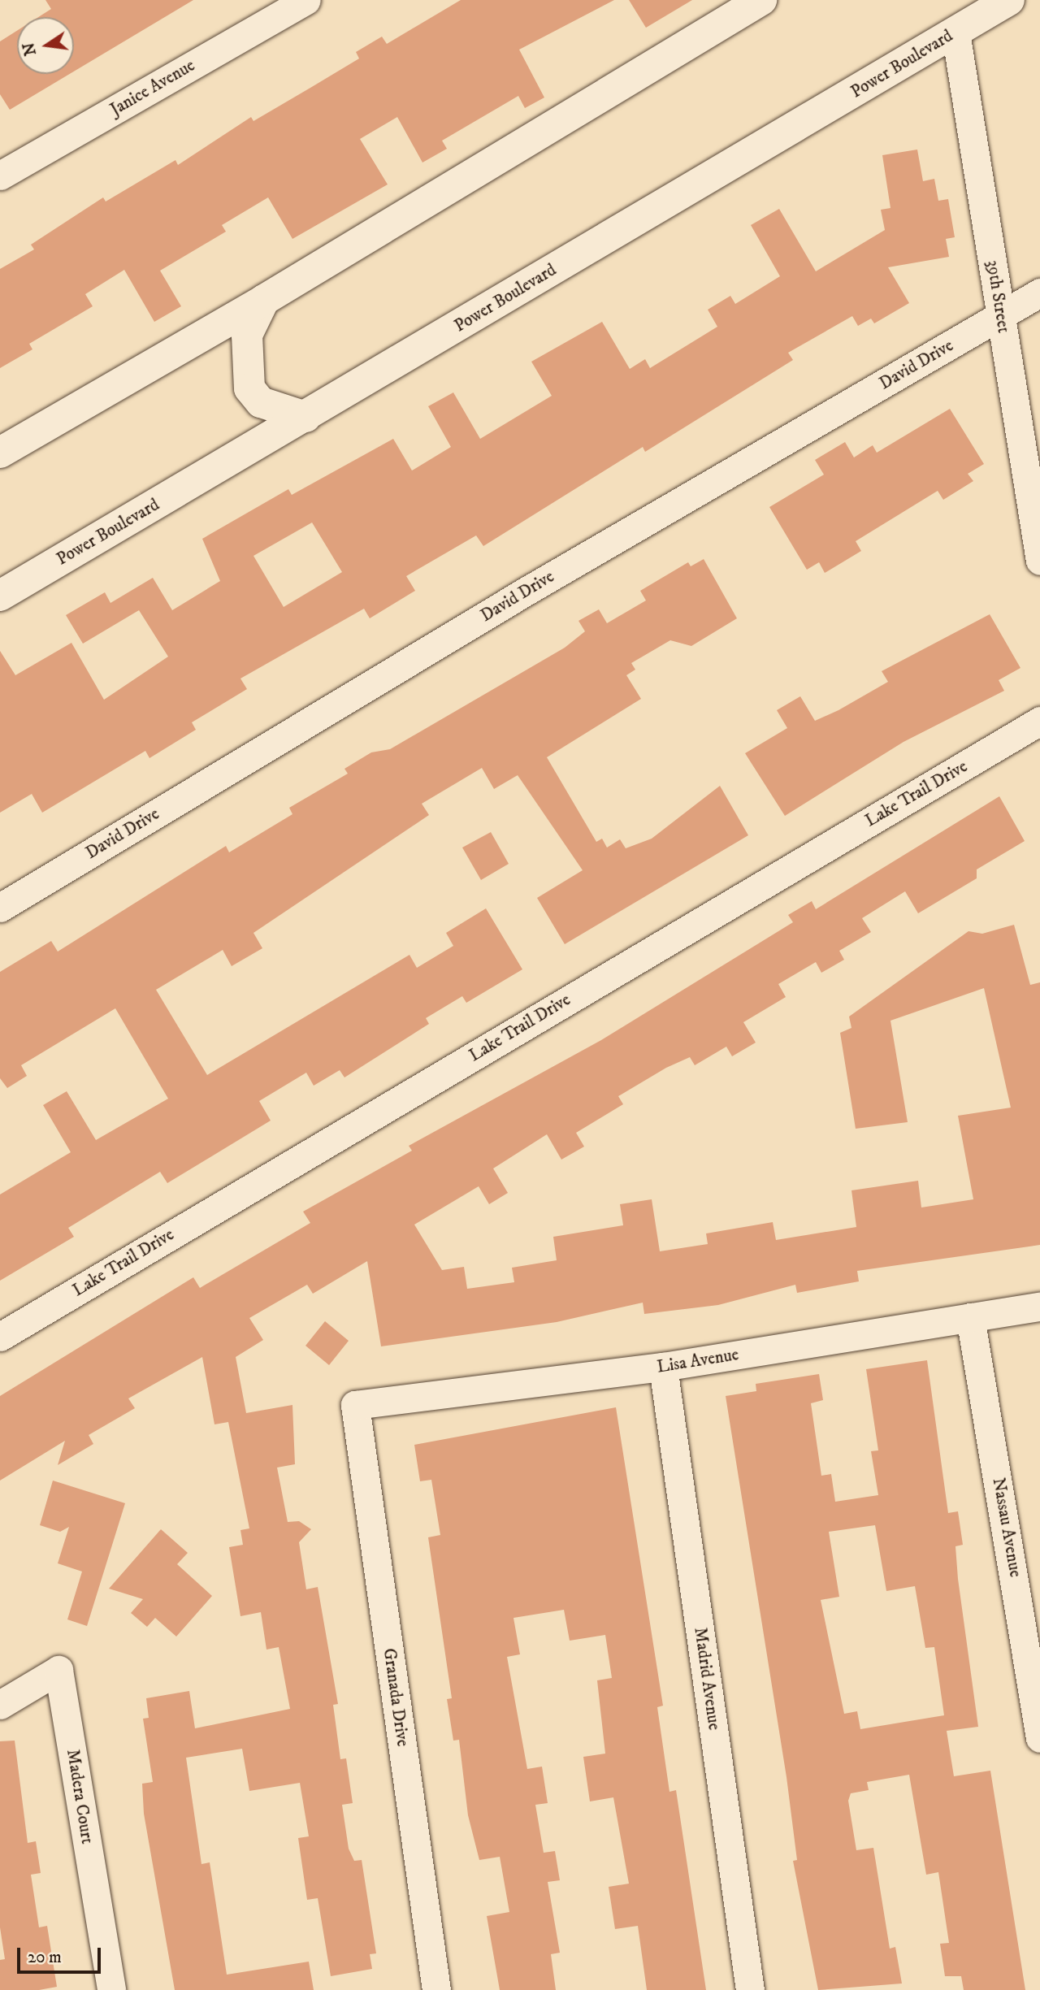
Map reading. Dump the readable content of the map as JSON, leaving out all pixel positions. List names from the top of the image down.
{
  "streets": {
    "street": [
      "Power Boulevard",
      "Janice Avenue",
      "39th Street",
      "David Drive",
      "Lake Trail Drive",
      "Lisa Avenue",
      "Nassau Avenue",
      "Madrid Avenue",
      "Granada Drive",
      "Madera Court"
    ]
  },
  "crossings": [
    ["Power Boulevard", "39th Street"],
    ["39th Street", "David Drive"],
    ["Lisa Avenue", "Nassau Avenue"],
    ["Lisa Avenue", "Madrid Avenue"],
    ["Lisa Avenue", "Granada Drive"]
  ],
  "scale_bar": "20 m",
  "north": "left"
}
